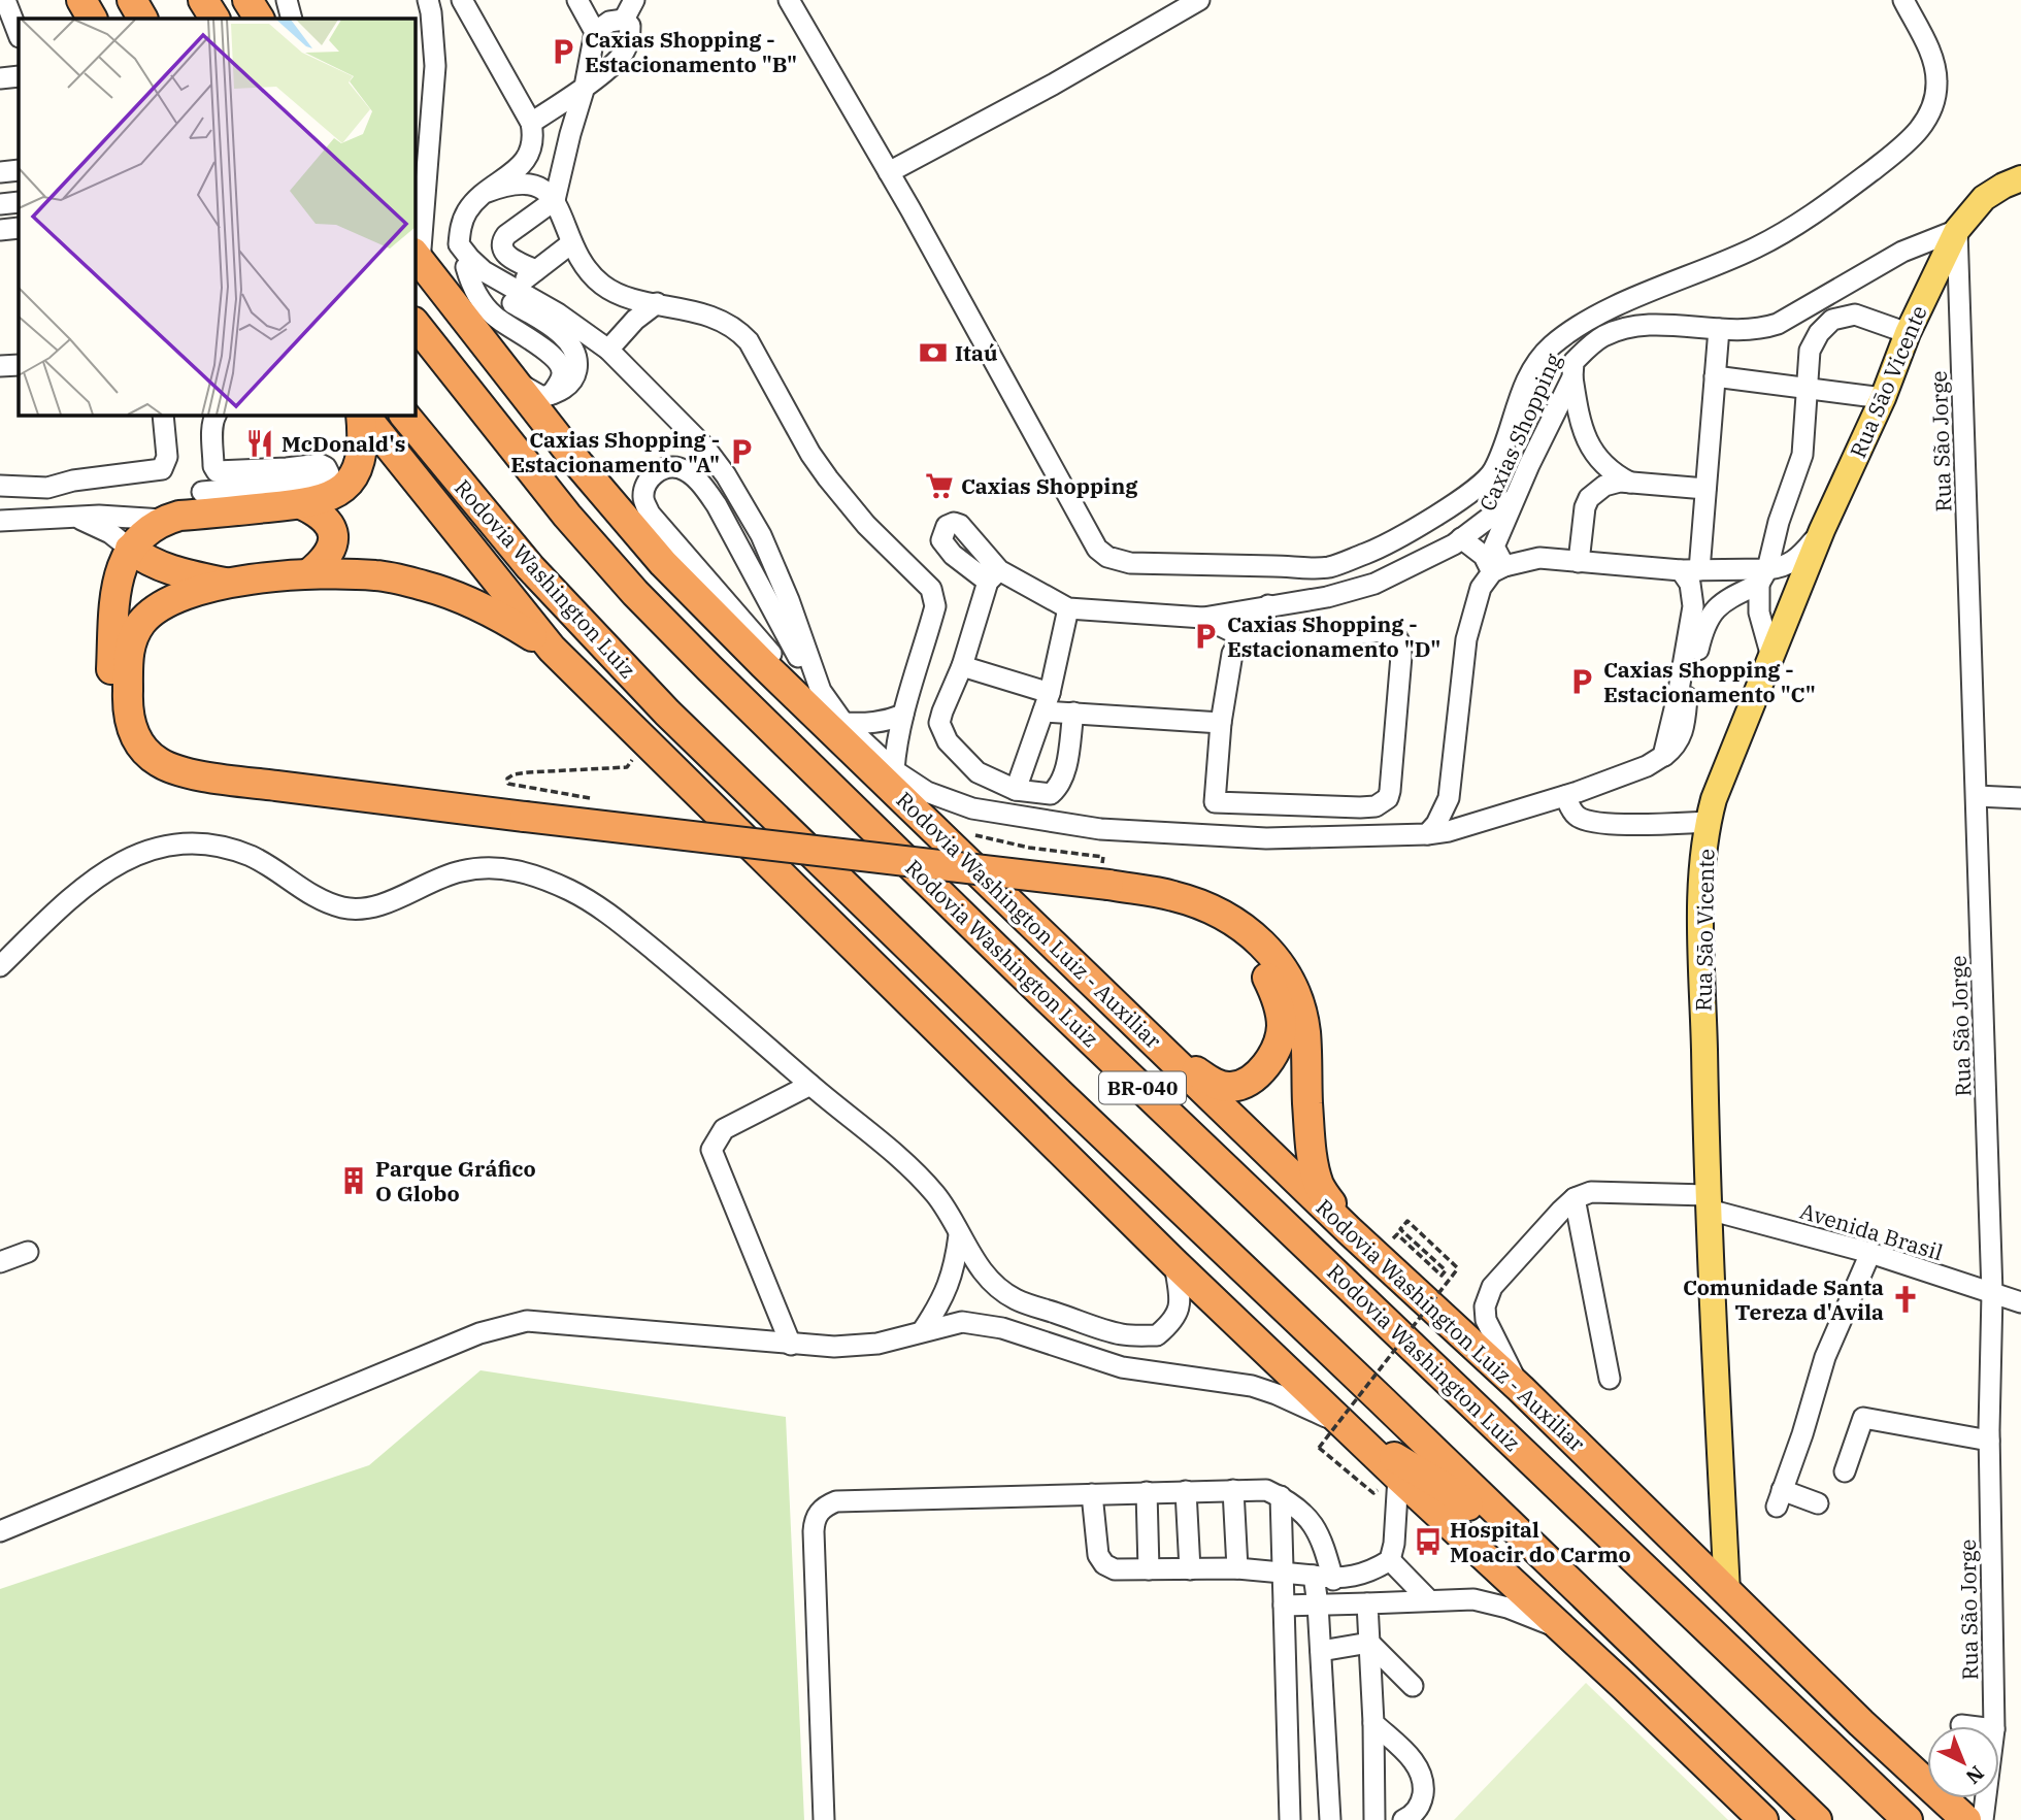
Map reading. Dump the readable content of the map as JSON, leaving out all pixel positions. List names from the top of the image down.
{
  "streets": {
    "highway": ["Rodovia Washington Luiz", "Rodovia Washington Luiz - Auxiliar", "BR-040"],
    "main road": ["Rua Sāo Vicente"],
    "street": ["Caxias Shopping", "Rua São Jorge", "Avenida Brasil"]
  },
  "crossings": [
    ["Rua Sāo Vicente", "Caxias Shopping"],
    ["Rua Sāo Vicente", "Rua São Jorge"],
    ["Rua Sāo Vicente", "Rodovia Washington Luiz - Auxiliar"],
    ["Rua Sāo Vicente", "Avenida Brasil"],
    ["Caxias Shopping", "Rua São Jorge"],
    ["Caxias Shopping", "Rodovia Washington Luiz - Auxiliar"],
    ["Rua São Jorge", "Avenida Brasil"]
  ],
  "places": {
    "parking": [
      "Caxias Shopping - Estacionamento \"B\"",
      "Caxias Shopping - Estacionamento \"A\"",
      "Caxias Shopping - Estacionamento \"D\"",
      "Caxias Shopping - Estacionamento \"C\""
    ],
    "bank": ["Itaú"],
    "restaurant": ["McDonald's"],
    "supermarket": ["Caxias Shopping"],
    "building": ["Parque Gráfico O Globo"],
    "church": ["Comunidade Santa Tereza d'Avila"],
    "bus stop": ["Hospital Moacir do Carmo"]
  },
  "north": "bottom right"
}
